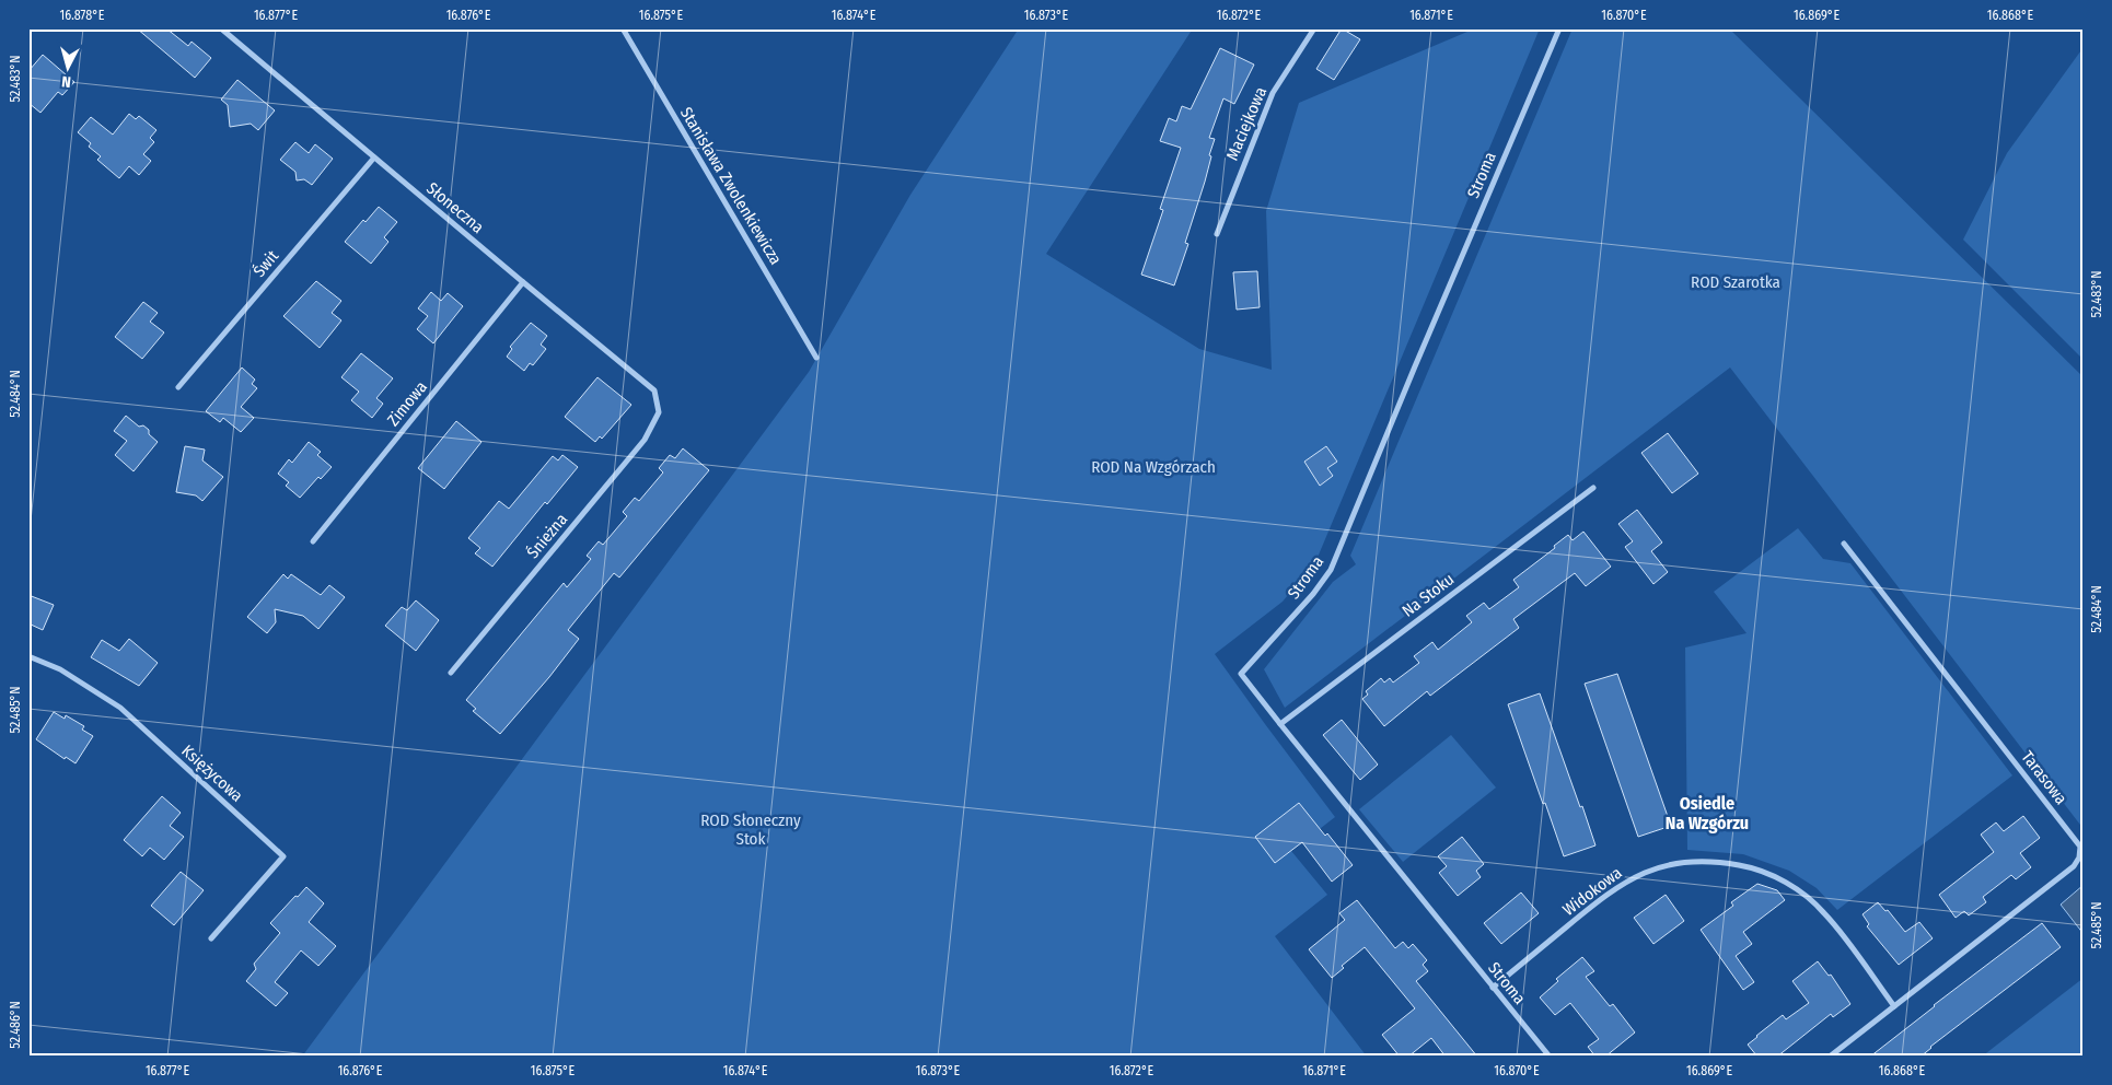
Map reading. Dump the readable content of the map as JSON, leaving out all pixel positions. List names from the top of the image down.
{
  "streets": {
    "street": [
      "Maciejkowa",
      "Stroma",
      "Stanisława Zwolenkiewicza",
      "Słoneczna",
      "Świt",
      "Zimowa",
      "Śnieżna",
      "Na Stoku",
      "Księżycowa",
      "Tarasowa",
      "Widokowa"
    ]
  },
  "crossings": [
    ["Stroma", "Na Stoku"],
    ["Stroma", "Widokowa"],
    ["Słoneczna", "Świt"],
    ["Słoneczna", "Zimowa"],
    ["Słoneczna", "Śnieżna"],
    ["Tarasowa", "Widokowa"]
  ],
  "districts": ["Osiedle Na Wzgórzu"],
  "parks": ["ROD Szarotka", "ROD Na Wzgórzach", "ROD Słoneczny Stok"],
  "north": "bottom",
  "coordinates": [
    "16.878°E",
    "16.877°E",
    "16.876°E",
    "16.875°E",
    "16.874°E",
    "16.873°E",
    "16.872°E",
    "16.871°E",
    "16.870°E",
    "16.869°E",
    "16.868°E",
    "52.483°N",
    "52.484°N",
    "52.485°N",
    "52.486°N"
  ]
}
